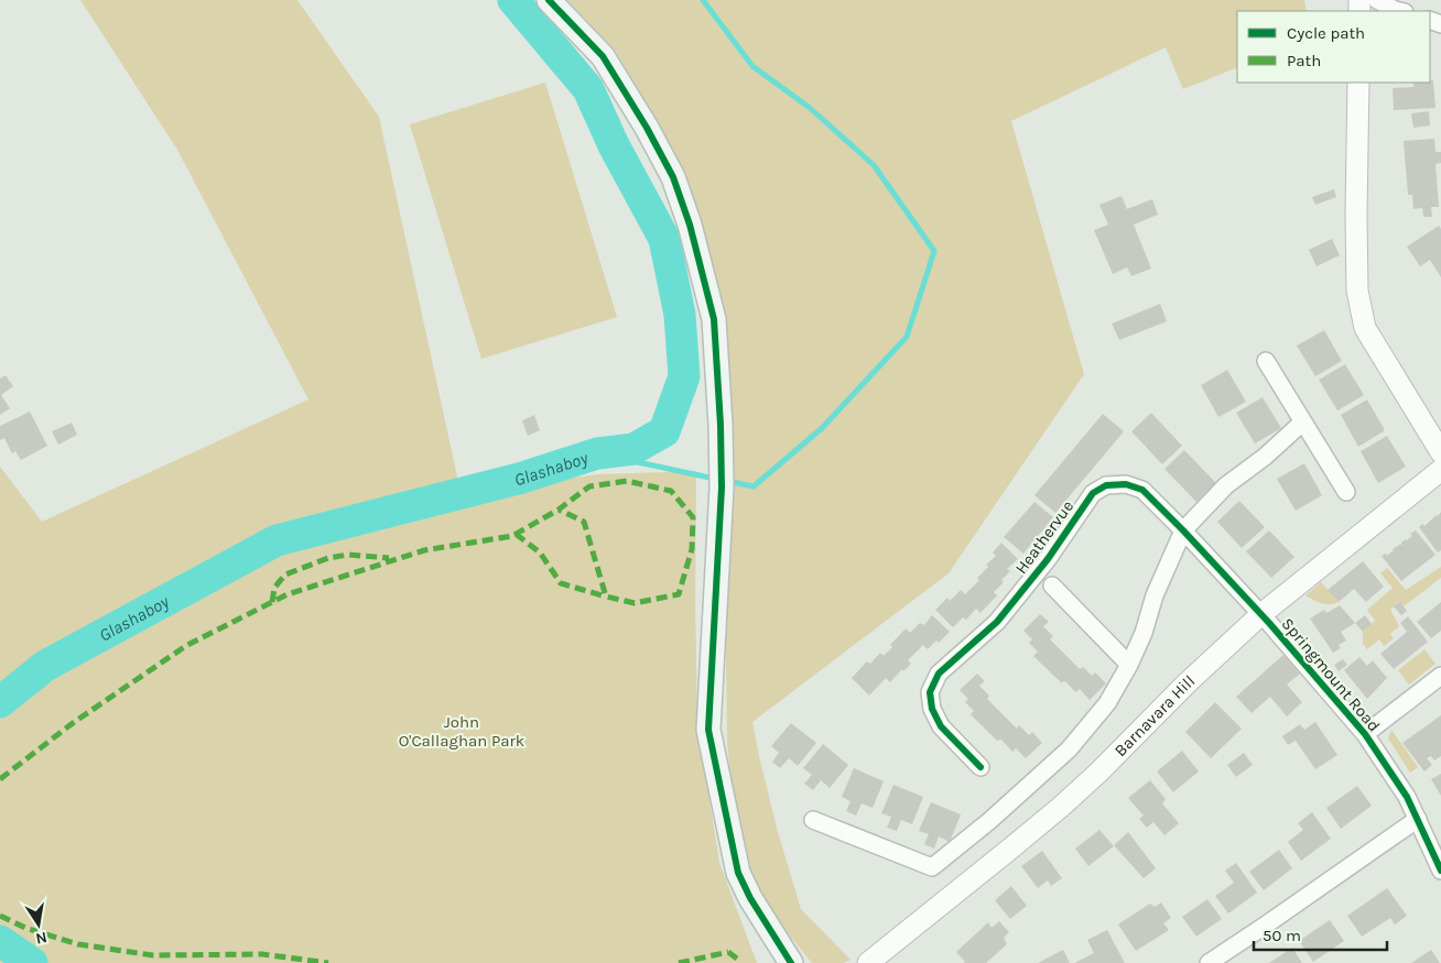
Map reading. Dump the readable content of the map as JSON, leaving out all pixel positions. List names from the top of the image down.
{
  "streets": {
    "street": ["Heathervue", "Springmount Road", "Barnavara Hill"]
  },
  "crossings": [
    ["Heathervue", "Springmount Road"],
    ["Heathervue", "Barnavara Hill"],
    ["Springmount Road", "Barnavara Hill"]
  ],
  "water": ["Glashaboy"],
  "parks": ["John O'Callaghan Park"],
  "legend": ["Cycle path", "Path"],
  "scale_bar": "50 m",
  "north": "bottom"
}
